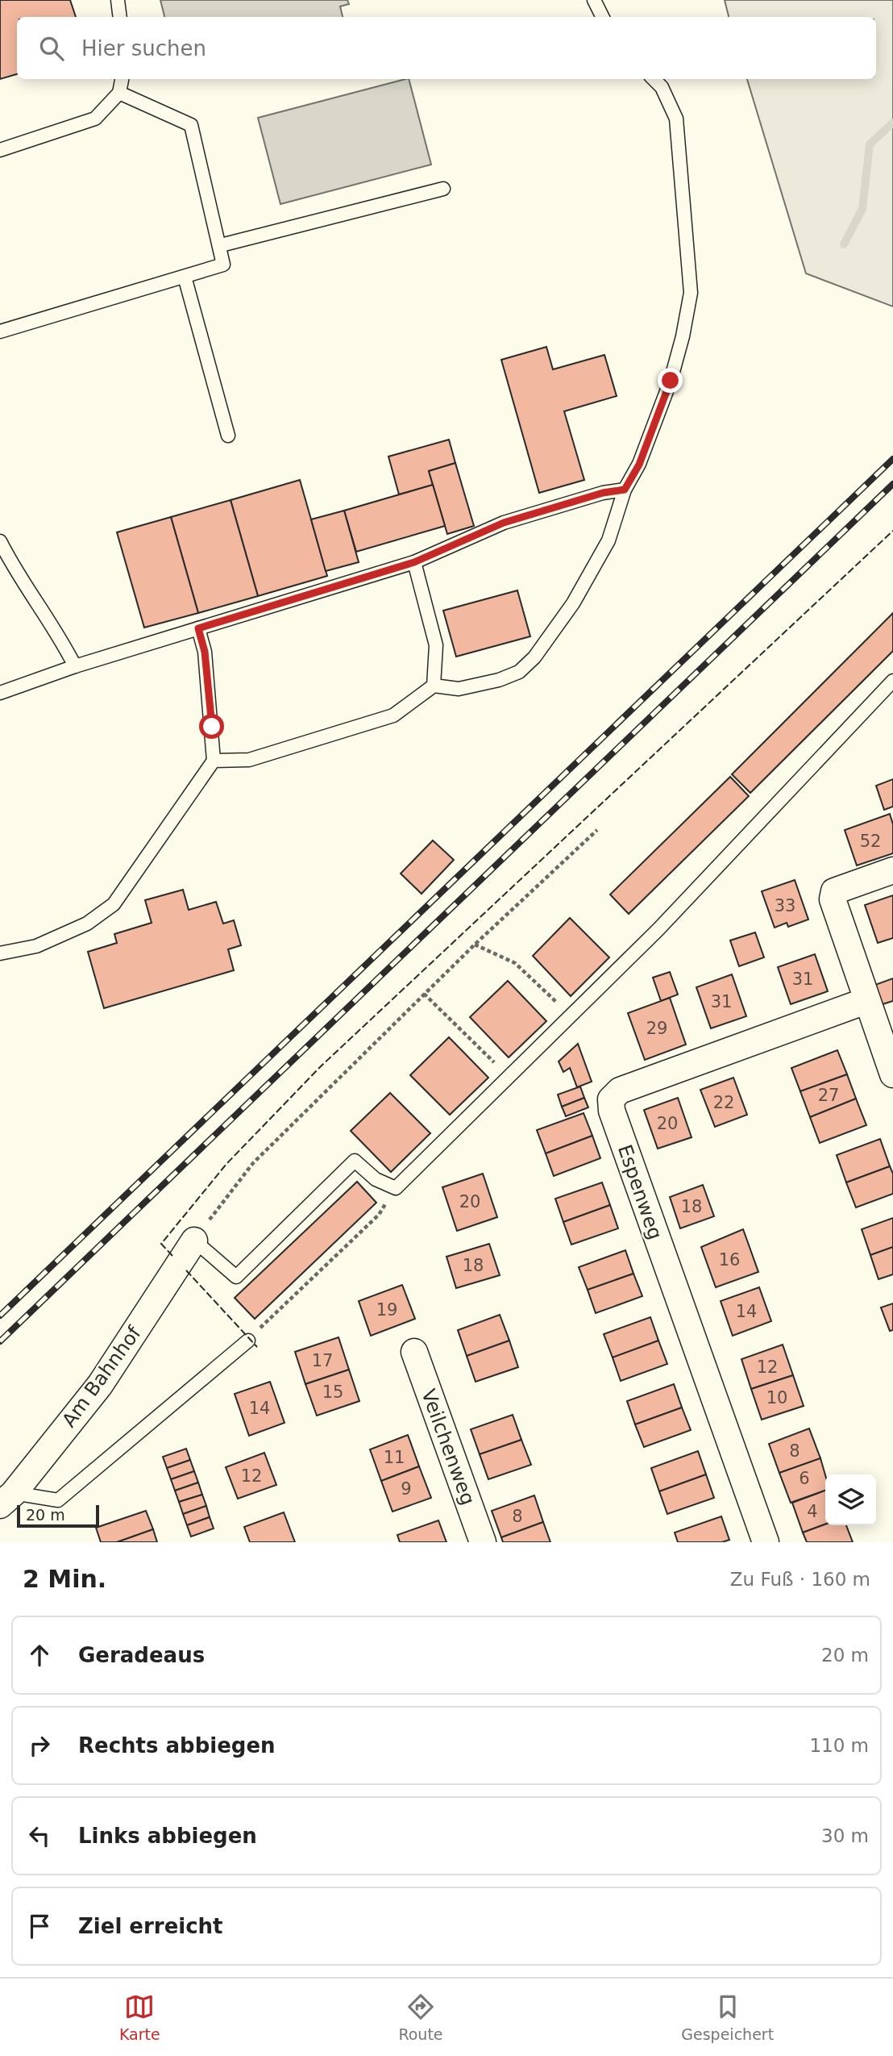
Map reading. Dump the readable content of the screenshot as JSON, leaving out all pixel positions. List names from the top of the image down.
{
  "streets": {
    "street": ["Espenweg", "Am Bahnhof", "Veilchenweg"]
  },
  "house_numbers": [
    "52",
    "33",
    "31",
    "31",
    "29",
    "27",
    "22",
    "20",
    "20",
    "18",
    "16",
    "18",
    "19",
    "14",
    "17",
    "12",
    "15",
    "10",
    "14",
    "8",
    "11",
    "12",
    "6",
    "9",
    "4",
    "8"
  ],
  "scale_bar": "20 m",
  "page": {
    "search": "Hier suchen",
    "scale": "20 m",
    "heading": ["2 Min.", "Zu Fuß · 160 m"],
    "list": [
      ["Geradeaus", "20 m"],
      ["Rechts abbiegen", "110 m"],
      ["Links abbiegen", "30 m"],
      "Ziel erreicht"
    ],
    "nav": ["Karte", "Route", "Gespeichert"]
  }
}
